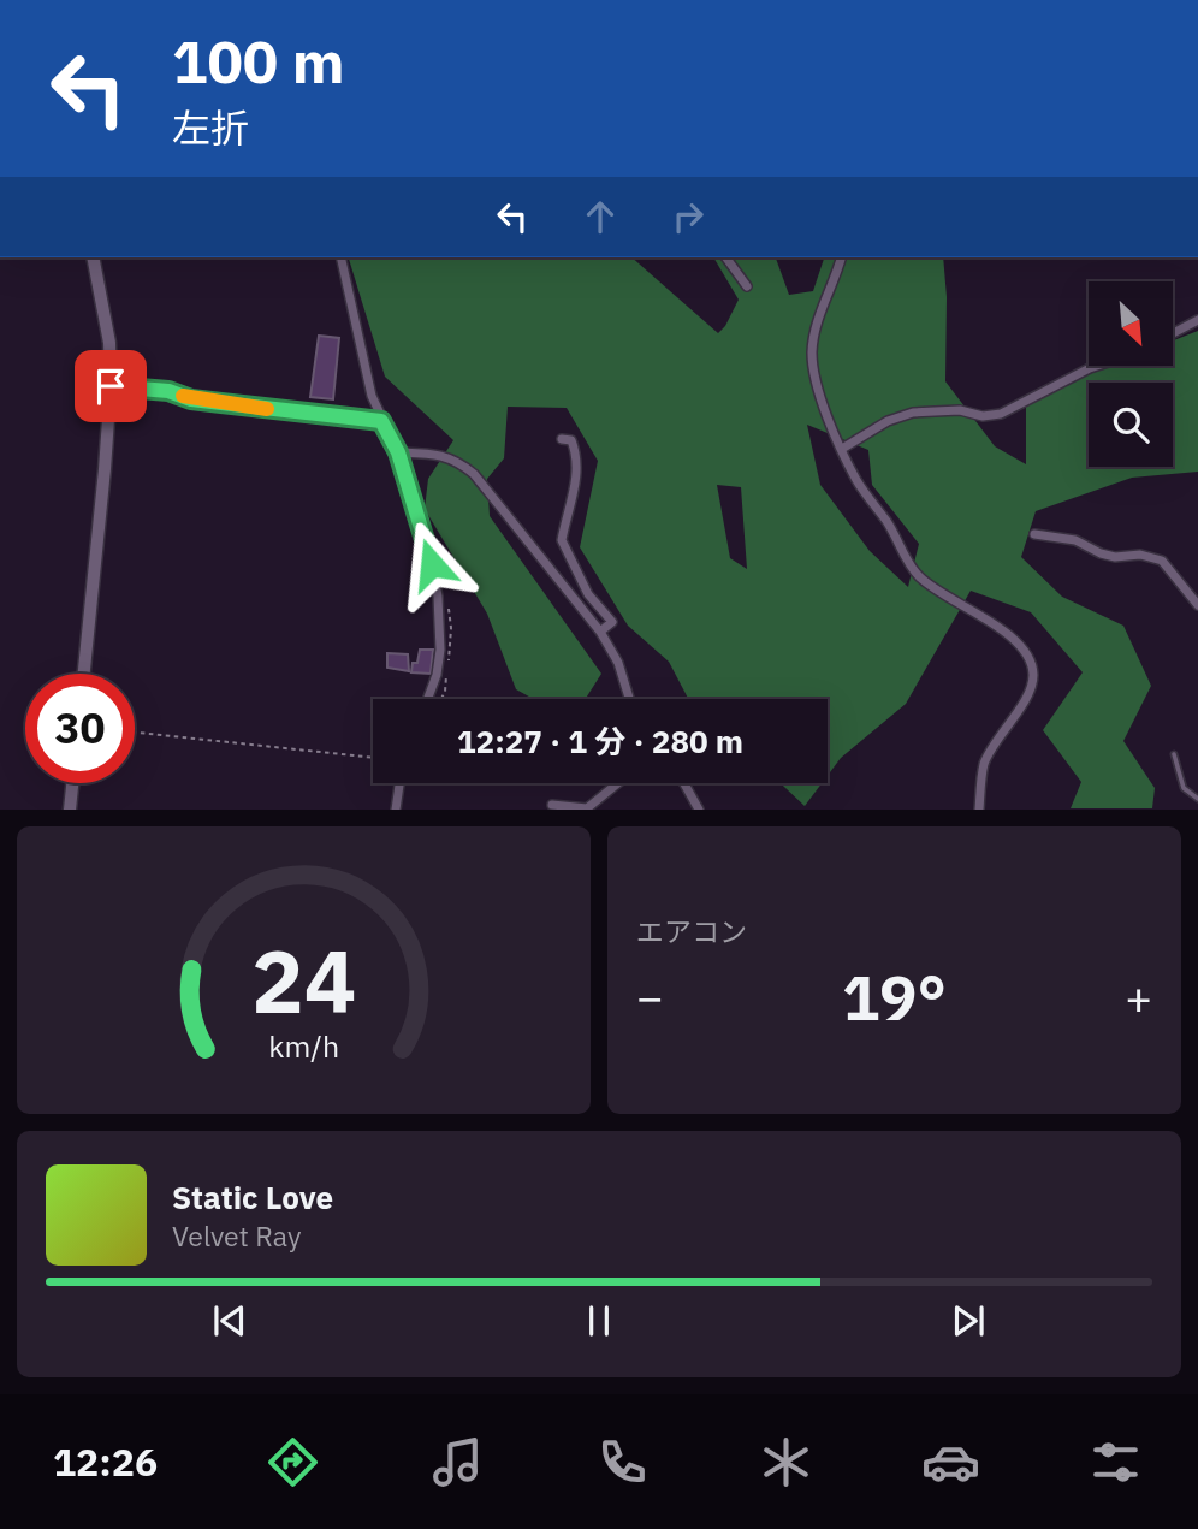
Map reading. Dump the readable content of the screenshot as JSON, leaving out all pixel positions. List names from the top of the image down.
{
  "north": "bottom right",
  "page": {
    "turn": ["100 m", "左折"],
    "limit": "30",
    "trip": "12:27 · 1 分 · 280 m",
    "tile": "エアコン",
    "heat": ["−", "19°", "+"],
    "song": ["Static Love", "Velvet Ray"],
    "tabs": "12:26",
    "gauge": ["24", "km/h"]
  }
}
